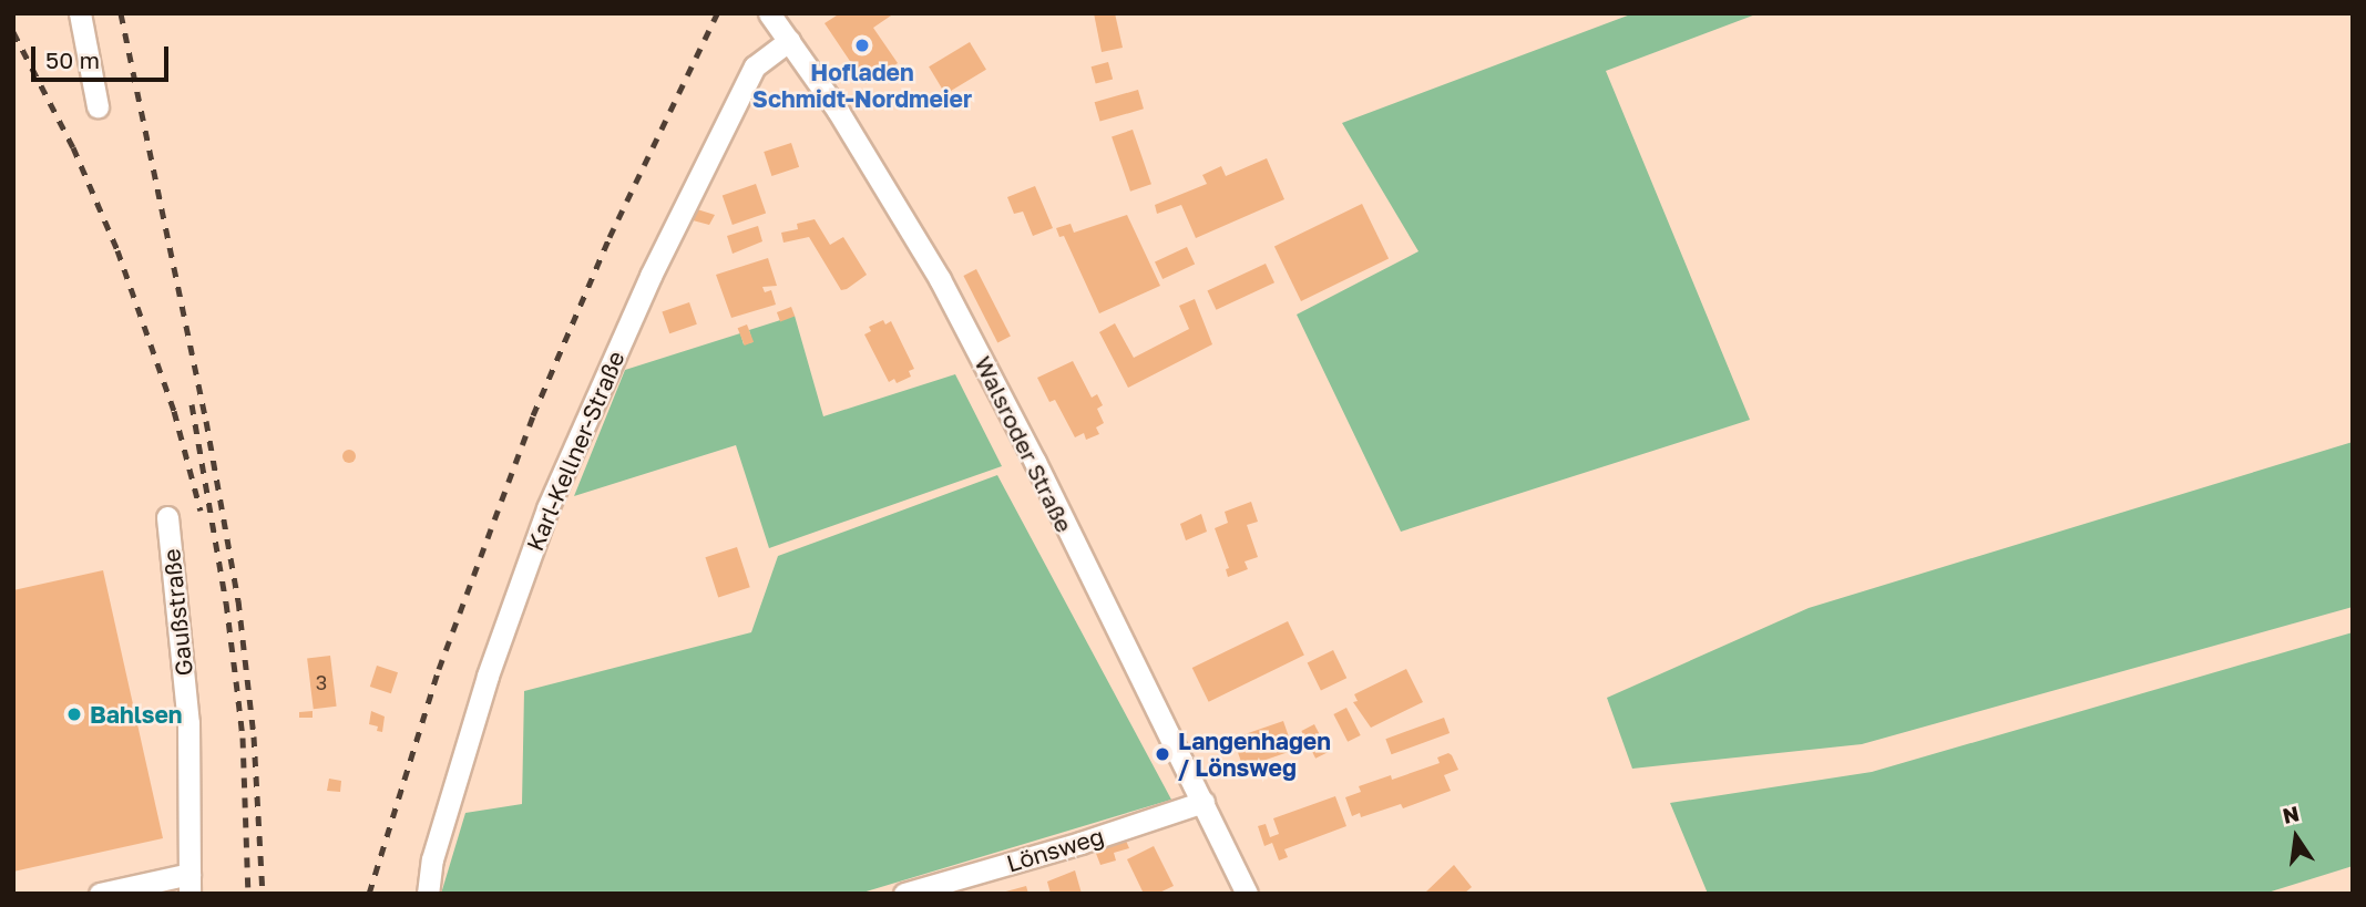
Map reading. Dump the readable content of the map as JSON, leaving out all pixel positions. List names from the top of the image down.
{
  "streets": {
    "street": [
      "Walsroder Straße",
      "Karl-Kellner-Straße",
      "Gaußstraße",
      "Lönsweg"
    ]
  },
  "crossings": [
    ["Walsroder Straße", "Karl-Kellner-Straße"],
    ["Walsroder Straße", "Lönsweg"]
  ],
  "places": ["Hofladen Schmidt-Nordmeier", "Bahlsen", "Langenhagen / Lönsweg"],
  "house_numbers": ["3"],
  "scale_bar": "50 m",
  "north": "top"
}
